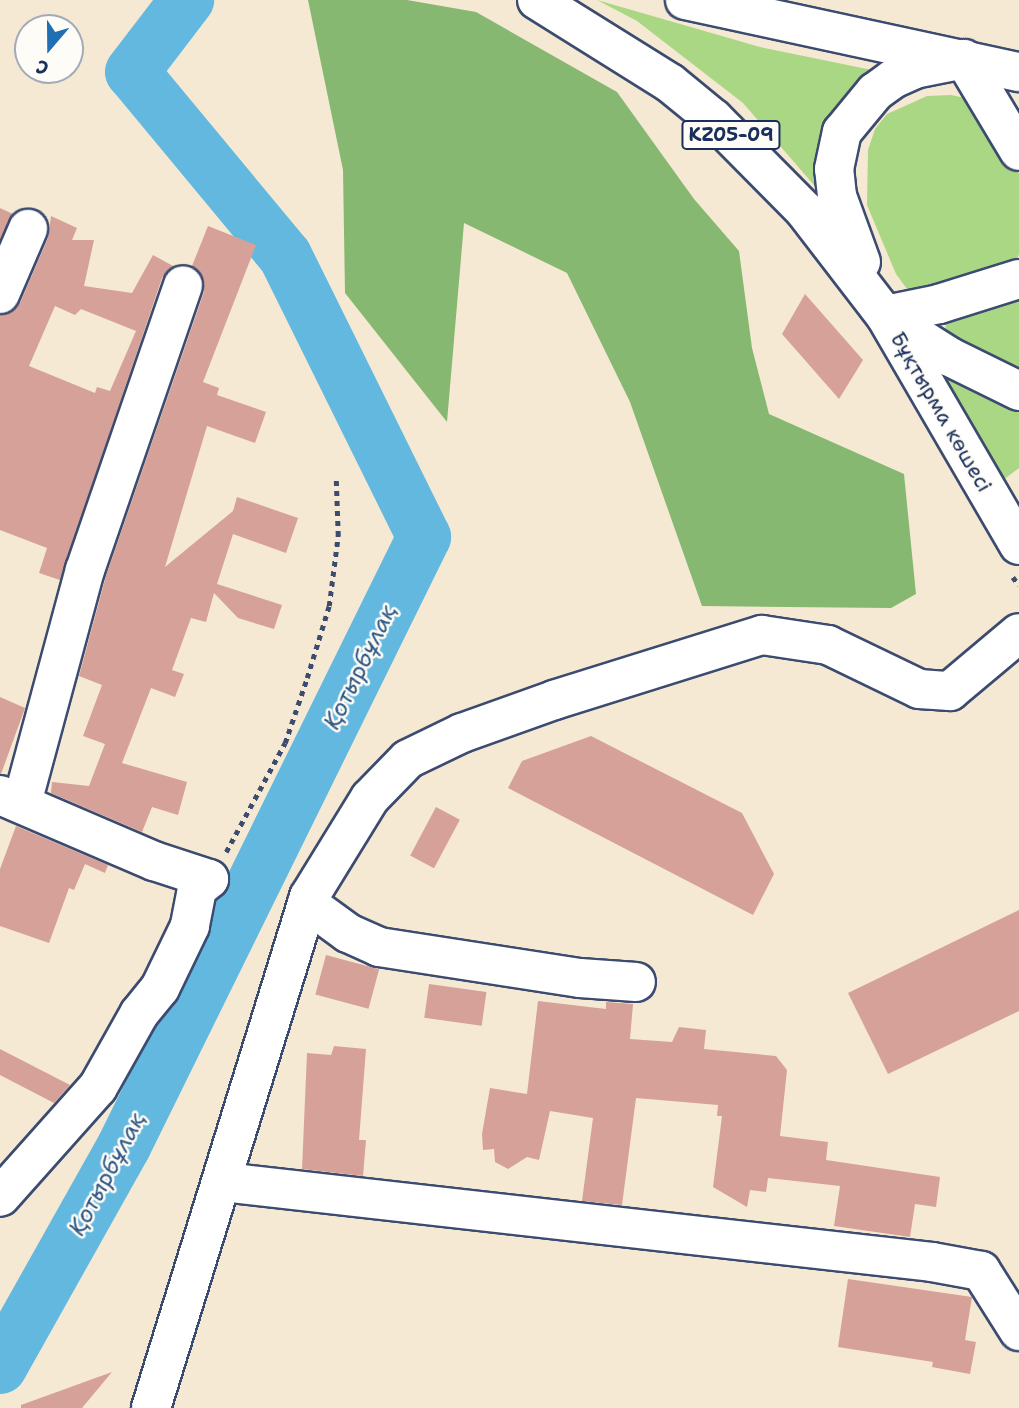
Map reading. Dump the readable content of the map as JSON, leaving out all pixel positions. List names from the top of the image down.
{
  "streets": {
    "street": ["KZ05-09", "Бұқтырма көшесі"]
  },
  "crossings": [
    ["KZ05-09", "Бұқтырма көшесі"]
  ],
  "water": ["Қотырбұлақ"],
  "north": "bottom"
}
